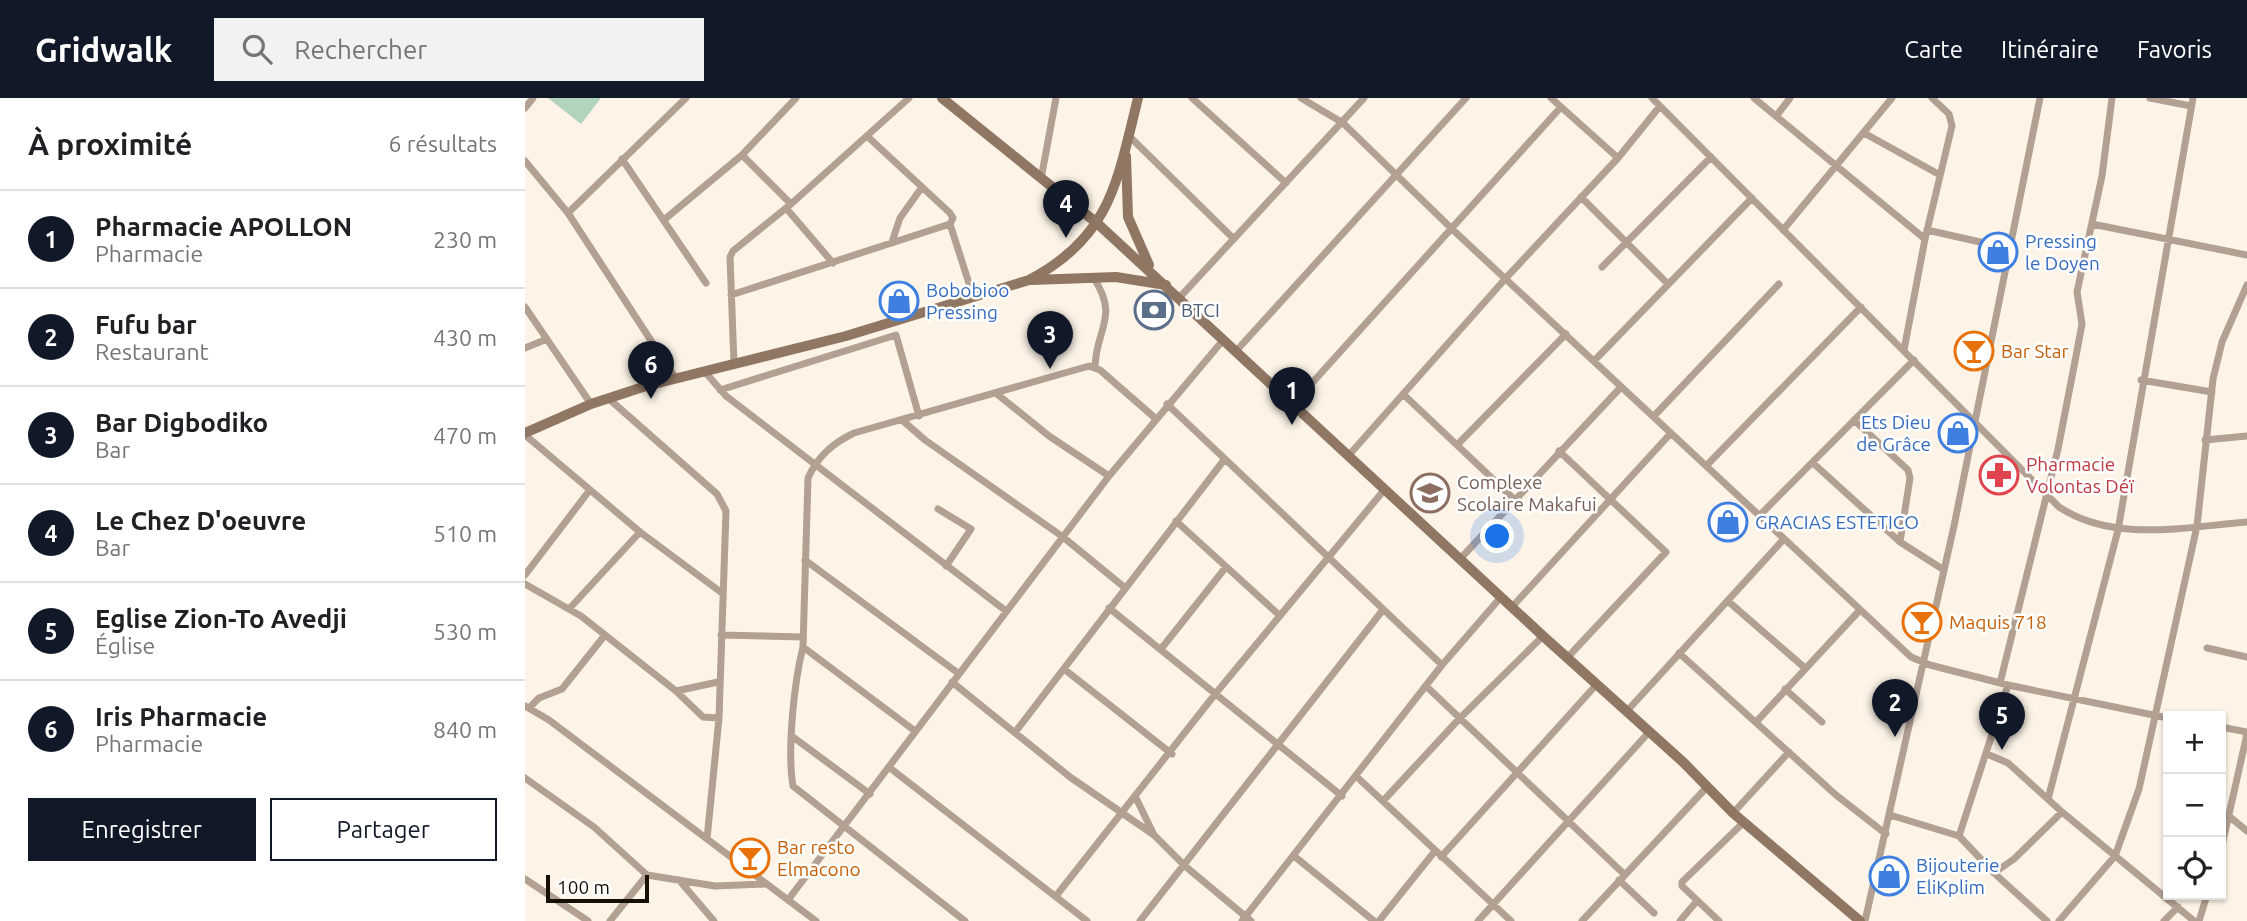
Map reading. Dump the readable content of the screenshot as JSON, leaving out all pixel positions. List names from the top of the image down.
{
  "places": {
    "shop": [
      "Pressing le Doyen",
      "Bobobioo Pressing",
      "Ets Dieu de Grâce",
      "GRACIAS ESTETICO",
      "Bijouterie EliKplim"
    ],
    "bank": ["BTCI"],
    "bar": ["Bar Star", "Maquis 718", "Bar resto Elmacono"],
    "pharmacy": ["Pharmacie Volontas Déï"],
    "school or university": ["Complexe Scolaire Makafui"]
  },
  "scale_bar": "100 m",
  "page": {
    "header": "Gridwalk",
    "search": "Rechercher",
    "nav": ["Carte", "Itinéraire", "Favoris"],
    "heading": ["À proximité", "6 résultats"],
    "pins": [
      "4",
      "3",
      "6",
      "1",
      "2",
      "5"
    ],
    "list": [
      {
        "mark": "1",
        "name": "Pharmacie APOLLON",
        "note": "Pharmacie",
        "value": "230 m"
      },
      {
        "mark": "2",
        "name": "Fufu bar",
        "note": "Restaurant",
        "value": "430 m"
      },
      {
        "mark": "3",
        "name": "Bar Digbodiko",
        "note": "Bar",
        "value": "470 m"
      },
      {
        "mark": "4",
        "name": "Le Chez D'oeuvre",
        "note": "Bar",
        "value": "510 m"
      },
      {
        "mark": "5",
        "name": "Eglise Zion-To Avedji",
        "note": "Église",
        "value": "530 m"
      },
      {
        "mark": "6",
        "name": "Iris Pharmacie",
        "note": "Pharmacie",
        "value": "840 m"
      }
    ],
    "map_buttons": ["+", "−"],
    "buttons": ["Enregistrer", "Partager"],
    "scale": "100 m"
  }
}
